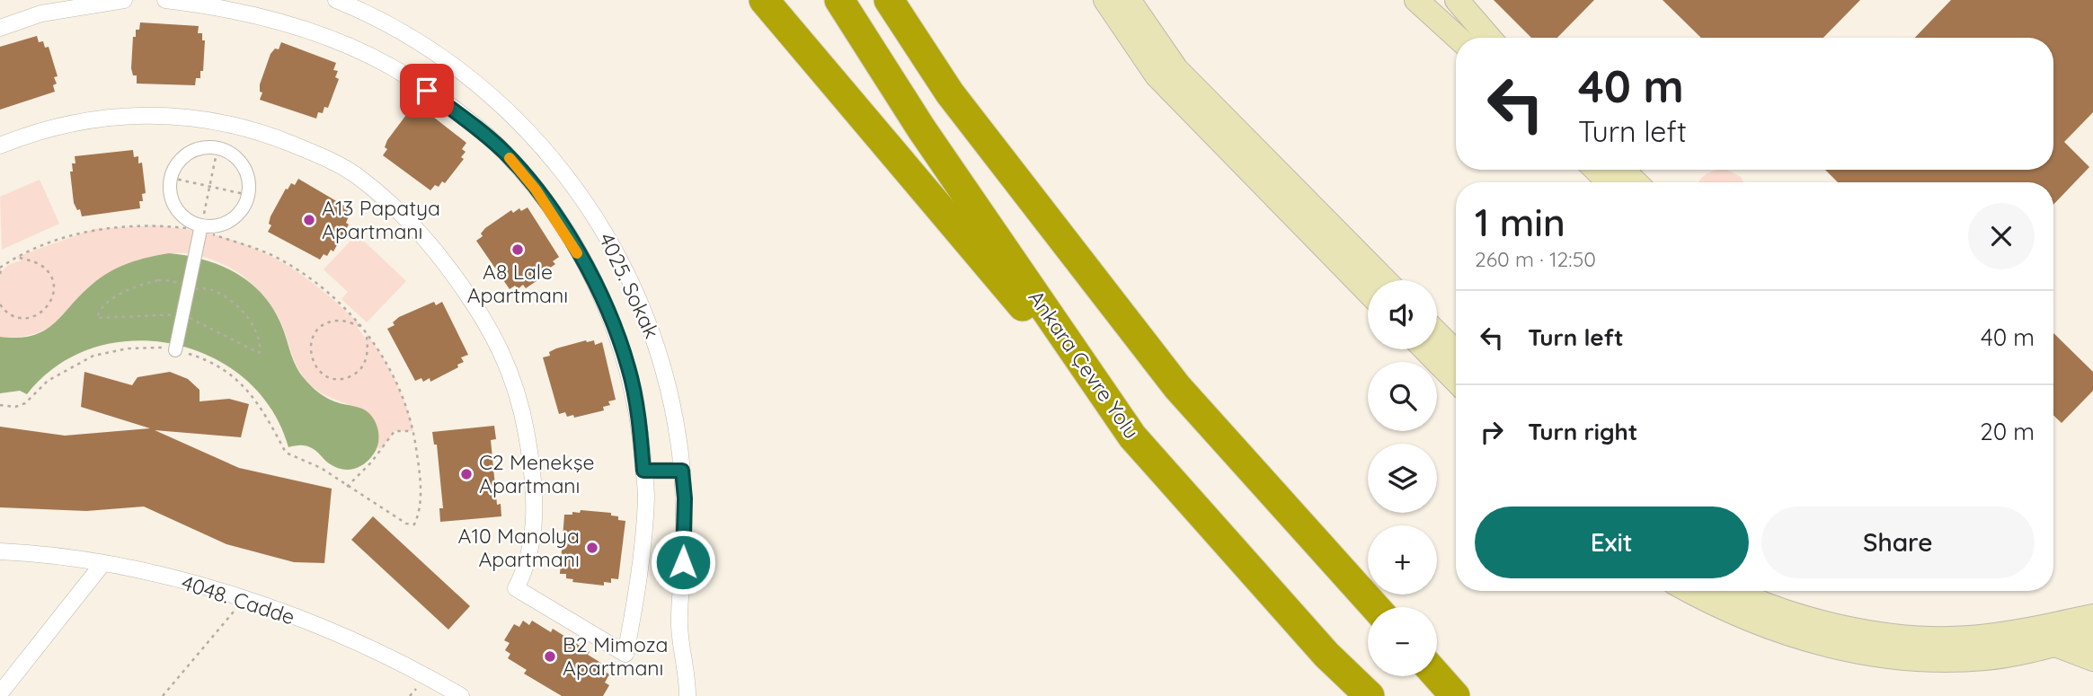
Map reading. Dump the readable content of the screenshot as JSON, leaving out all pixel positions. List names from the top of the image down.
{
  "streets": {
    "highway": ["Ankara Çevre Yolu"],
    "street": ["4025. Sokak", "4048. Cadde"]
  },
  "places": [
    "A13 Papatya Apartmanı",
    "A8 Lale Apartmanı",
    "C2 Menekşe Apartmanı",
    "A10 Manolya Apartmanı",
    "B2 Mimoza Apartmanı"
  ],
  "page": {
    "turn": ["40 m", "Turn left"],
    "heading": ["1 min", "260 m · 12:50"],
    "map_buttons": ["+", "−"],
    "list": [
      {
        "name": "Turn left",
        "value": "40 m"
      },
      {
        "name": "Turn right",
        "value": "20 m"
      }
    ],
    "buttons": ["Exit", "Share"]
  }
}
